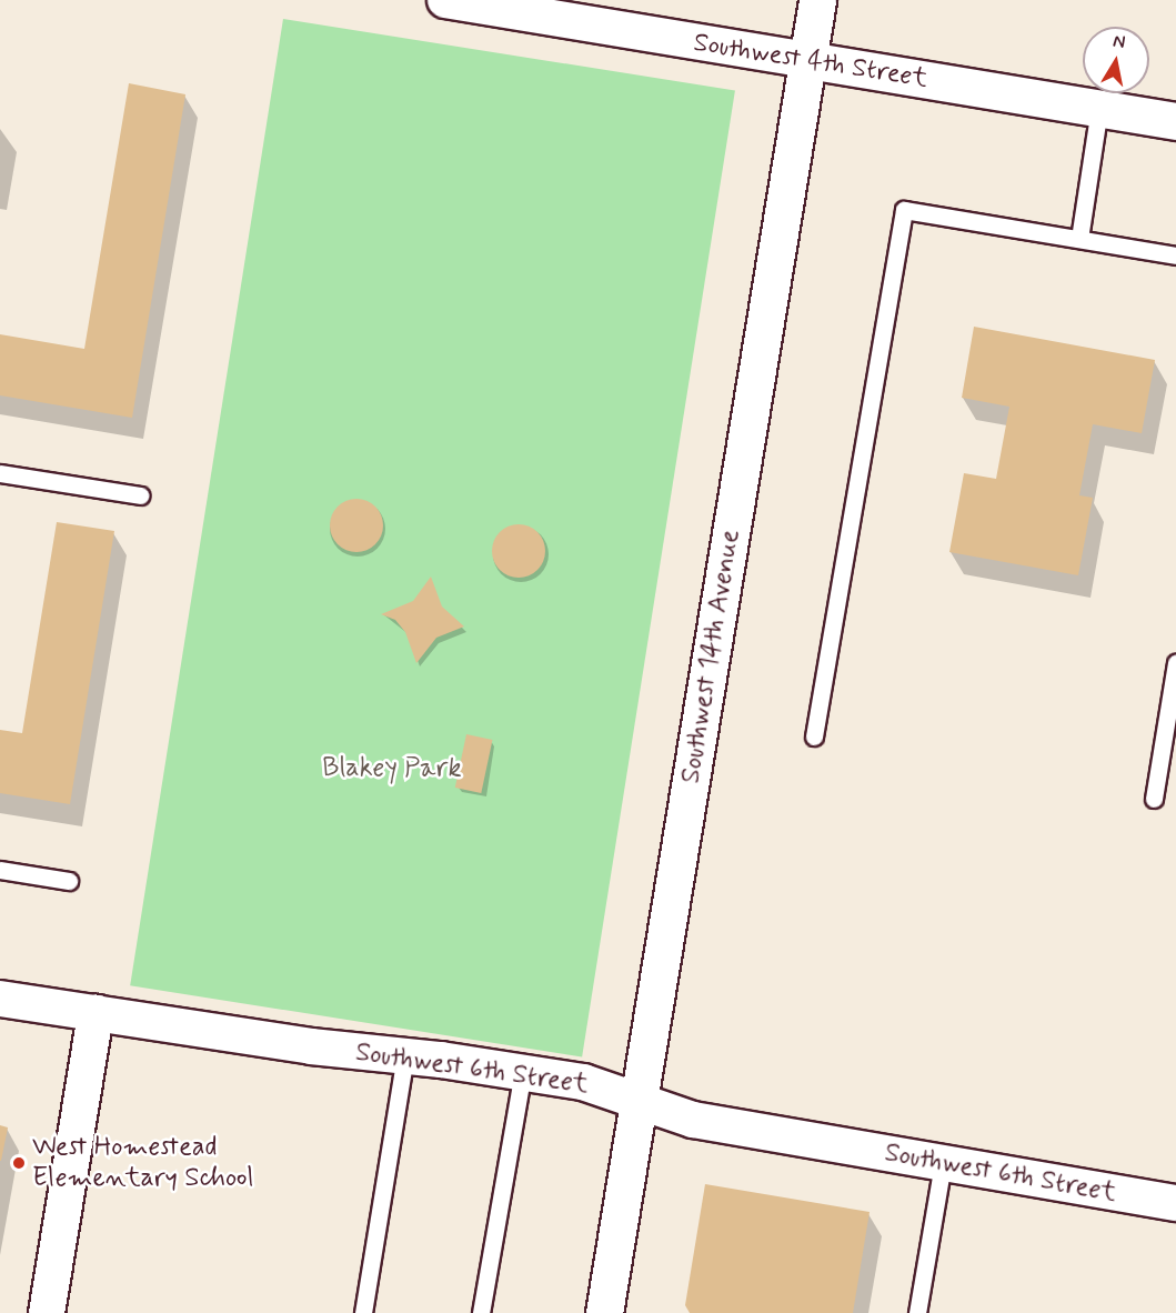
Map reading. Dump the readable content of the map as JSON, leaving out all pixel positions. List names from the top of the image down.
{
  "streets": {
    "street": ["Southwest 4th Street", "Southwest 14th Avenue", "Southwest 6th Street"]
  },
  "crossings": [
    ["Southwest 4th Street", "Southwest 14th Avenue"],
    ["Southwest 14th Avenue", "Southwest 6th Street"]
  ],
  "parks": ["Blakey Park"],
  "places": ["West Homestead Elementary School"],
  "north": "top"
}
